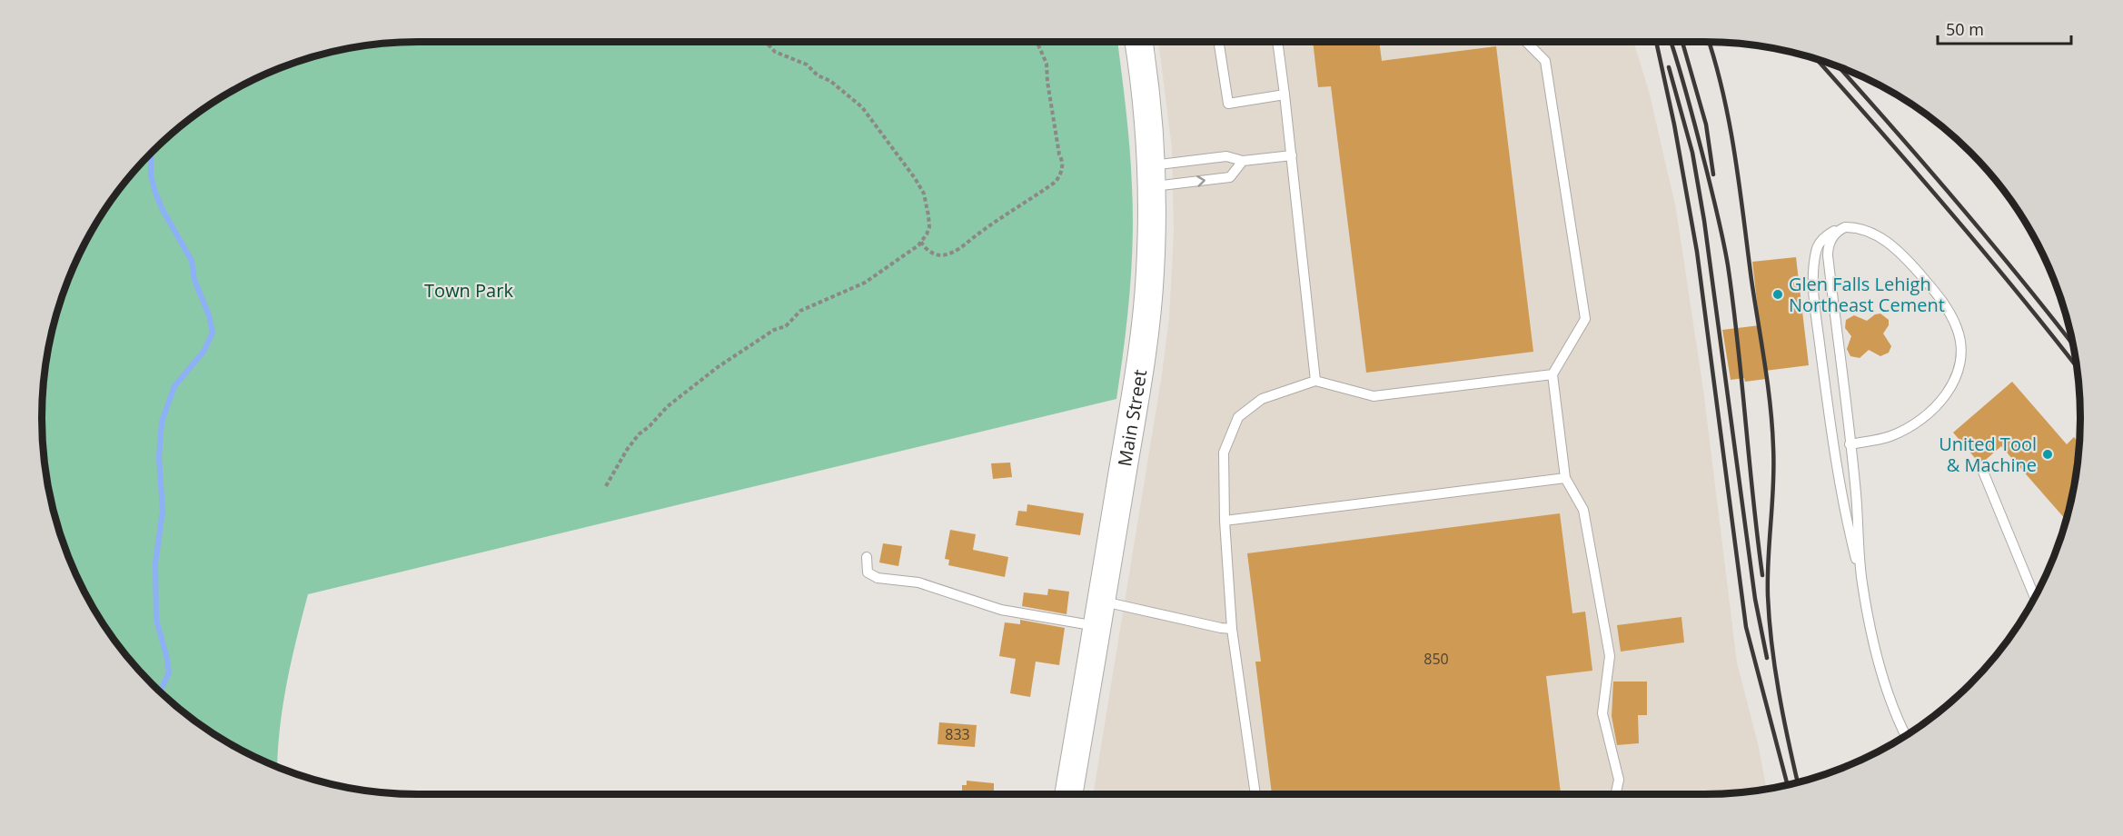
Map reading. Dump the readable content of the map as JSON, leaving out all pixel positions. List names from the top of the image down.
{
  "streets": {
    "main road": ["Main Street"]
  },
  "parks": ["Town Park"],
  "places": ["Glen Falls Lehigh Northeast Cement", "United Tool & Machine"],
  "house_numbers": ["850", "833"],
  "scale_bar": "50 m"
}
